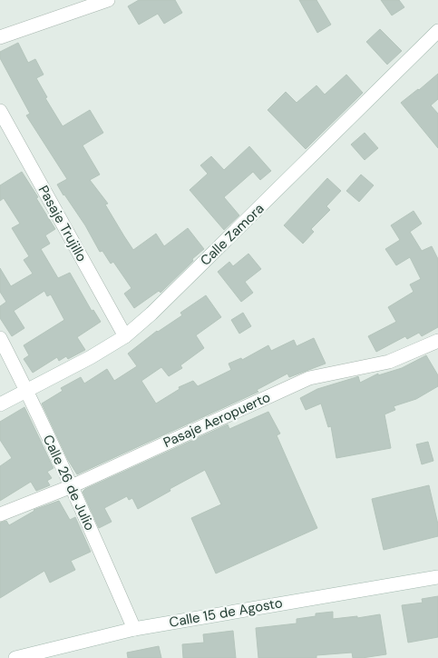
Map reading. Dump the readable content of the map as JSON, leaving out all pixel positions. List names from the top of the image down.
{
  "streets": {
    "street": [
      "Pasaje Trujillo",
      "Calle Zamora",
      "Pasaje Aeropuerto",
      "Calle 26 de Julio",
      "Calle 15 de Agosto"
    ]
  },
  "crossings": [
    ["Pasaje Trujillo", "Calle Zamora"],
    ["Calle Zamora", "Calle 26 de Julio"],
    ["Pasaje Aeropuerto", "Calle 26 de Julio"],
    ["Calle 26 de Julio", "Calle 15 de Agosto"]
  ]
}
